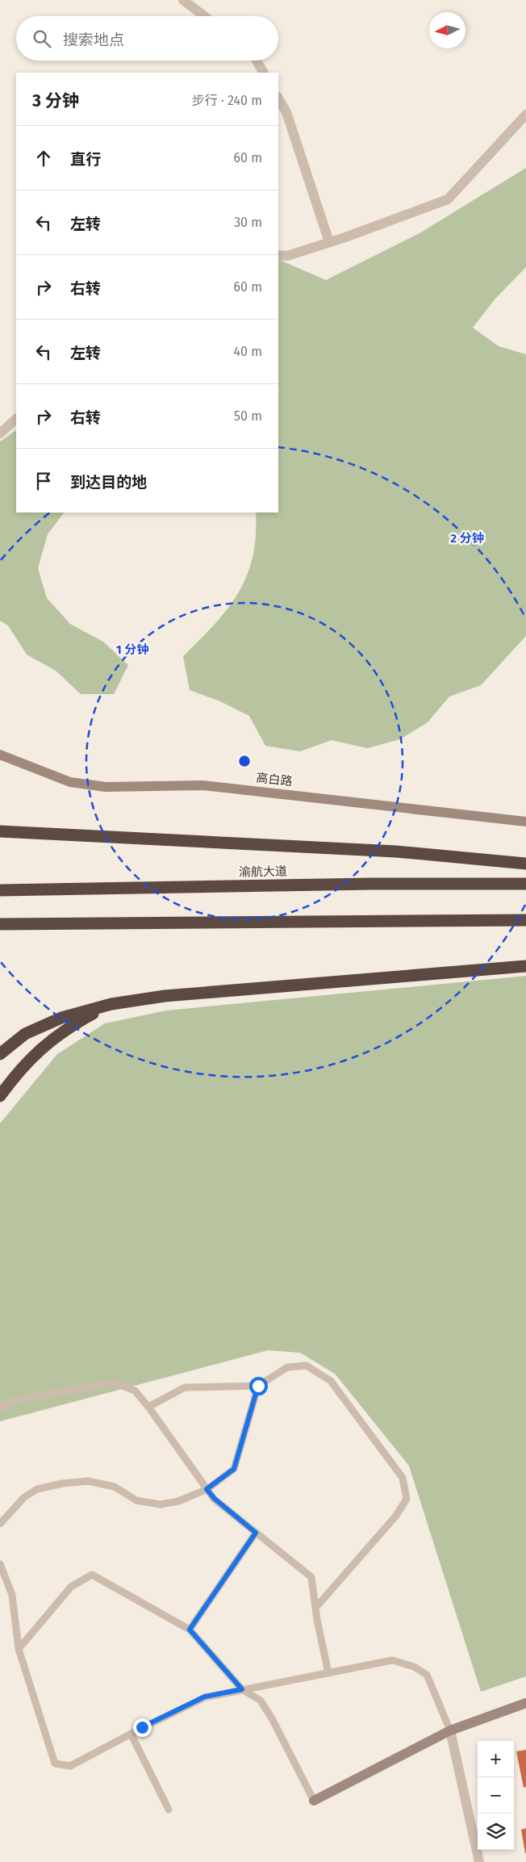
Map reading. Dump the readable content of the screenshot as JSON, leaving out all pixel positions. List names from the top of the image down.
{
  "streets": {
    "highway": ["渝航大道"],
    "street": ["高白路"]
  },
  "north": "left",
  "page": {
    "search": "搜索地点",
    "heading": ["3 分钟", "步行 · 240 m"],
    "list": [
      ["直行", "60 m"],
      ["左转", "30 m"],
      ["右转", "60 m"],
      ["左转", "40 m"],
      ["右转", "50 m"],
      "到达目的地"
    ],
    "map_buttons": ["+", "−"]
  },
  "rings": ["2 分钟", "1 分钟"]
}
